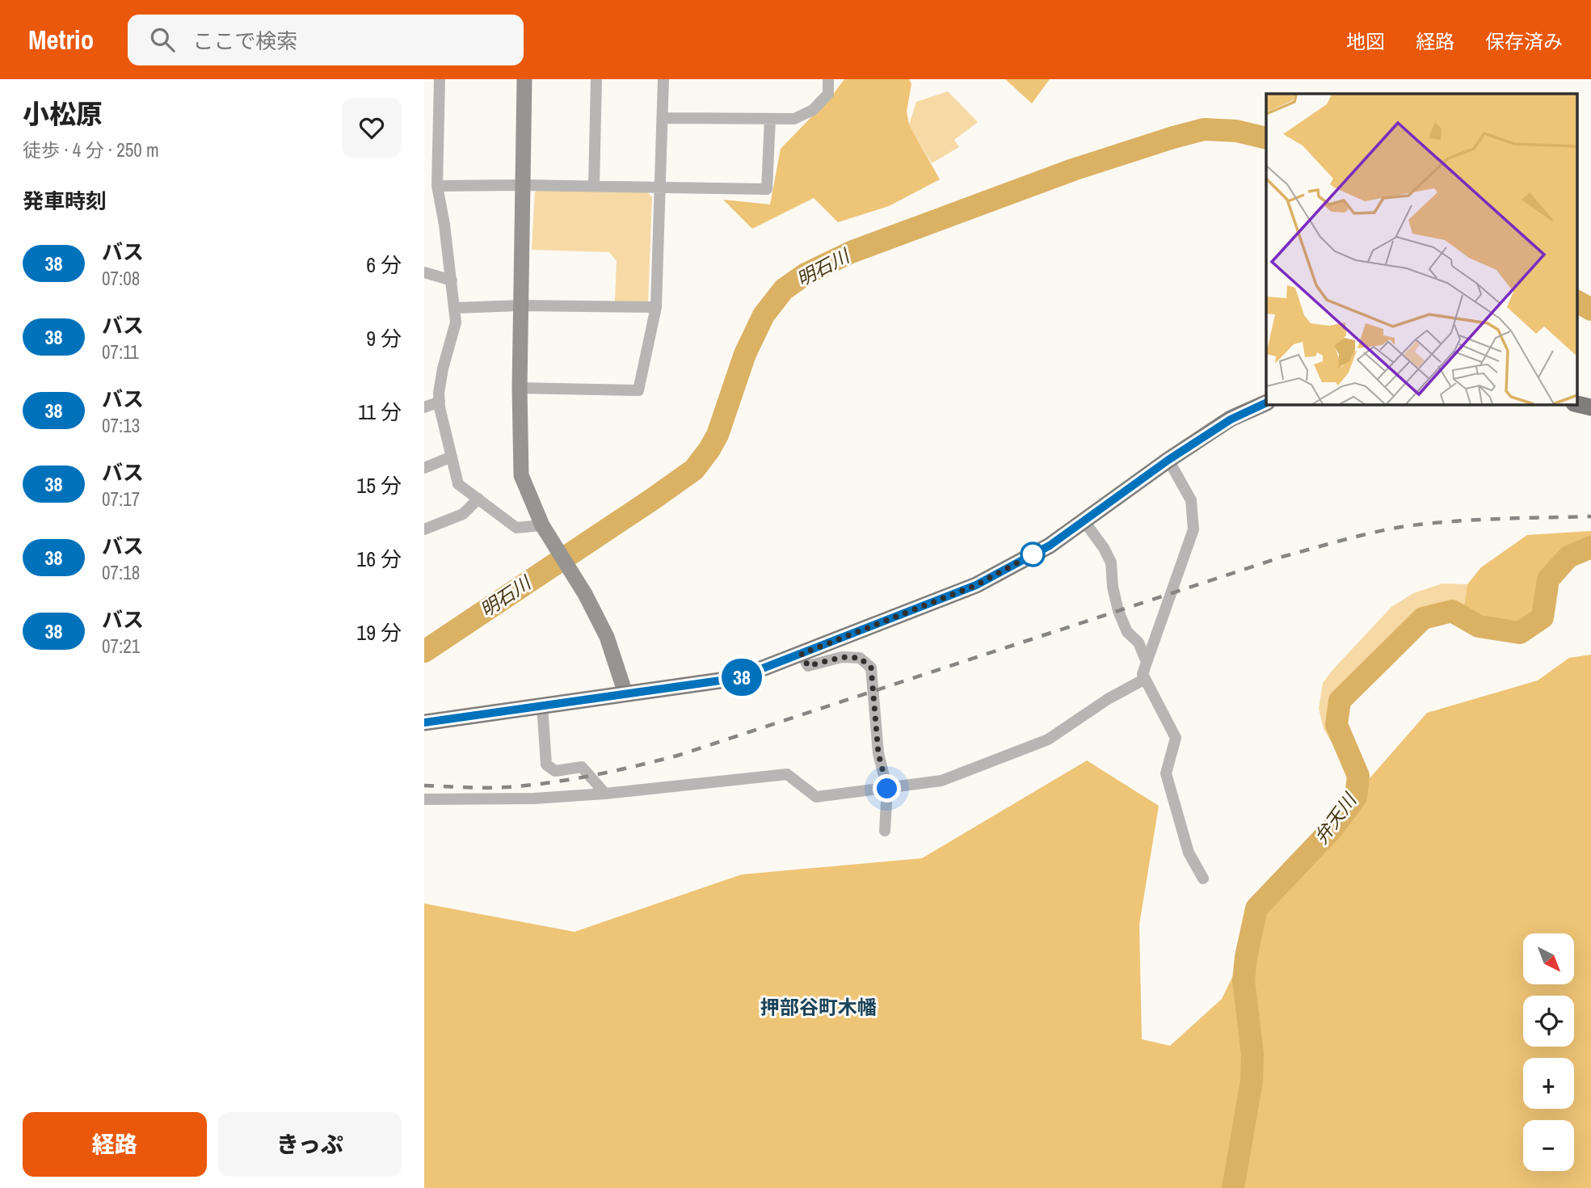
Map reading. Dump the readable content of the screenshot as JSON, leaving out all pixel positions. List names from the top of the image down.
{
  "districts": ["押部谷町木幡"],
  "water": ["明石川", "弁天川"],
  "lines": ["bus line 38"],
  "north": "bottom right",
  "page": {
    "header": "Metrio",
    "search": "ここで検索",
    "nav": ["地図", "経路", "保存済み"],
    "heading": [
      ["小松原", "徒歩 · 4 分 · 250 m"],
      "発車時刻"
    ],
    "on_map": "38",
    "list": [
      {
        "mark": "38",
        "name": "バス",
        "note": "07:08",
        "value": "6 分"
      },
      {
        "mark": "38",
        "name": "バス",
        "note": "07:11",
        "value": "9 分"
      },
      {
        "mark": "38",
        "name": "バス",
        "note": "07:13",
        "value": "11 分"
      },
      {
        "mark": "38",
        "name": "バス",
        "note": "07:17",
        "value": "15 分"
      },
      {
        "mark": "38",
        "name": "バス",
        "note": "07:18",
        "value": "16 分"
      },
      {
        "mark": "38",
        "name": "バス",
        "note": "07:21",
        "value": "19 分"
      }
    ],
    "map_buttons": ["+", "−"],
    "buttons": ["経路", "きっぷ"]
  }
}
